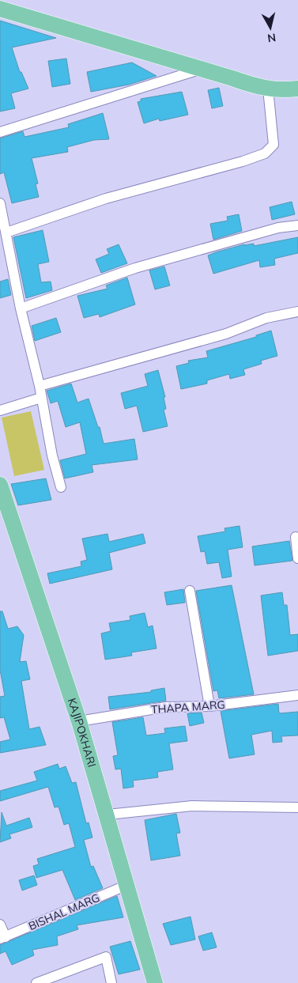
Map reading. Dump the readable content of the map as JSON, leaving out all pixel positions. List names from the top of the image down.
{
  "streets": {
    "main road": ["KAJIPOKHARI"],
    "street": ["THAPA MARG", "BISHAL MARG"]
  },
  "crossings": [
    ["THAPA MARG", "KAJIPOKHARI"],
    ["KAJIPOKHARI", "BISHAL MARG"]
  ],
  "north": "bottom"
}
